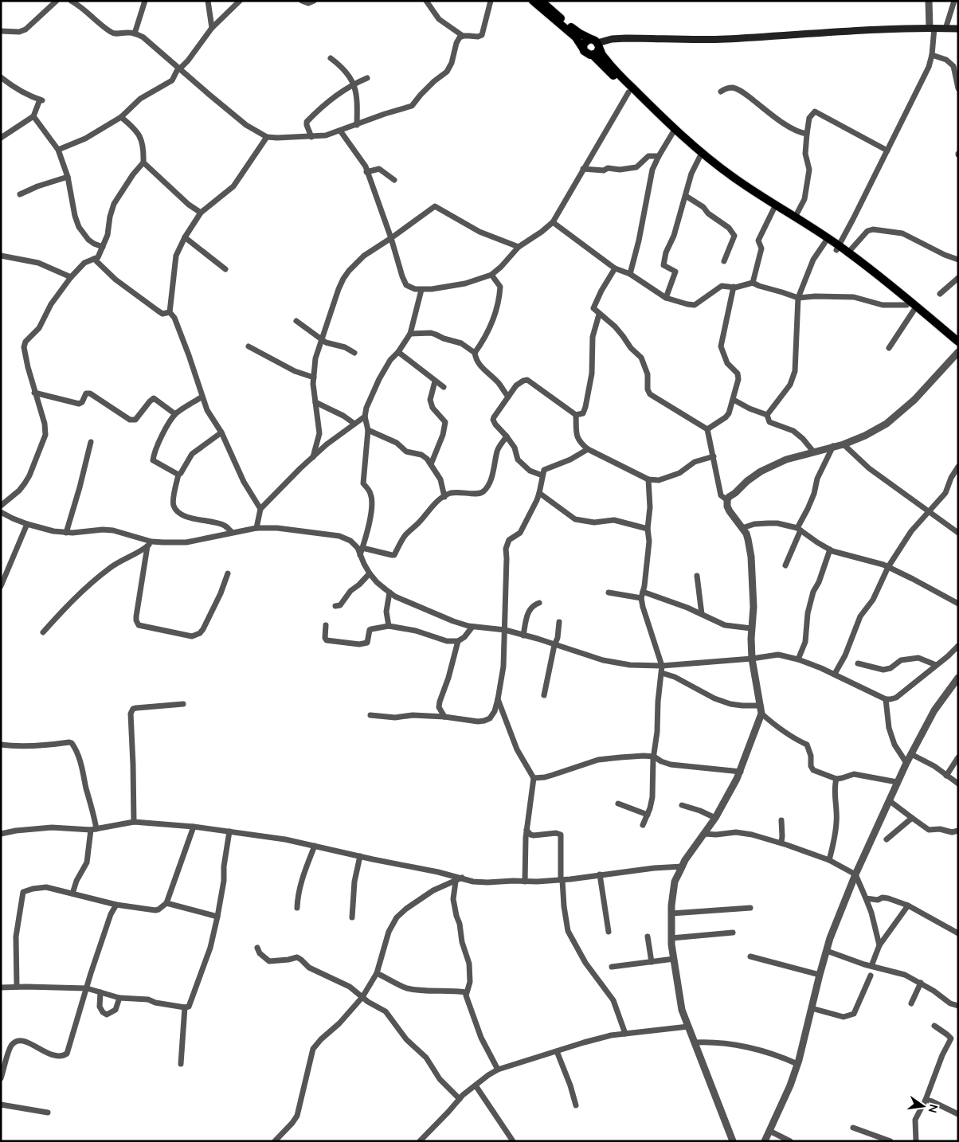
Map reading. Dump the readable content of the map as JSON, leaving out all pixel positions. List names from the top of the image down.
{
  "north": "right"
}
